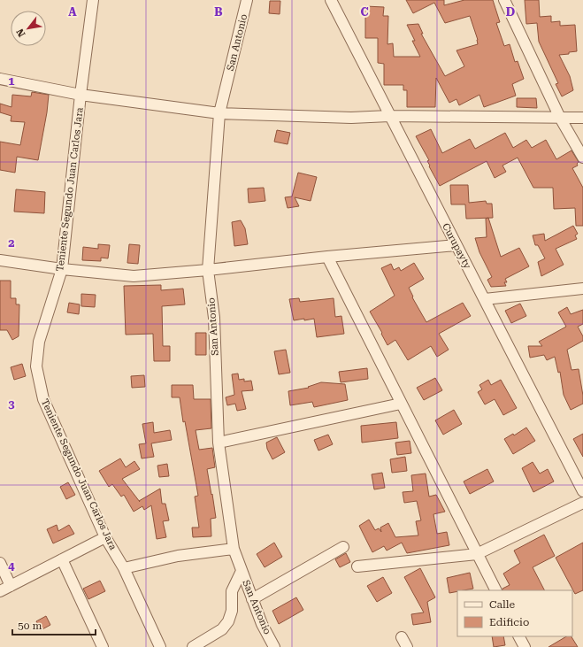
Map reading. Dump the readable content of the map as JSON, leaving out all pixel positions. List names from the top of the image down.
{
  "streets": {
    "street": ["San Antonio", "Teniente Segundo Juan Carlos Jara", "Curupayty"]
  },
  "legend": ["Calle", "Edificio"],
  "scale_bar": "50 m",
  "north": "bottom left",
  "grid": {
    "columns": [
      "A",
      "B",
      "C",
      "D"
    ],
    "rows": [
      "1",
      "2",
      "3",
      "4"
    ]
  }
}
